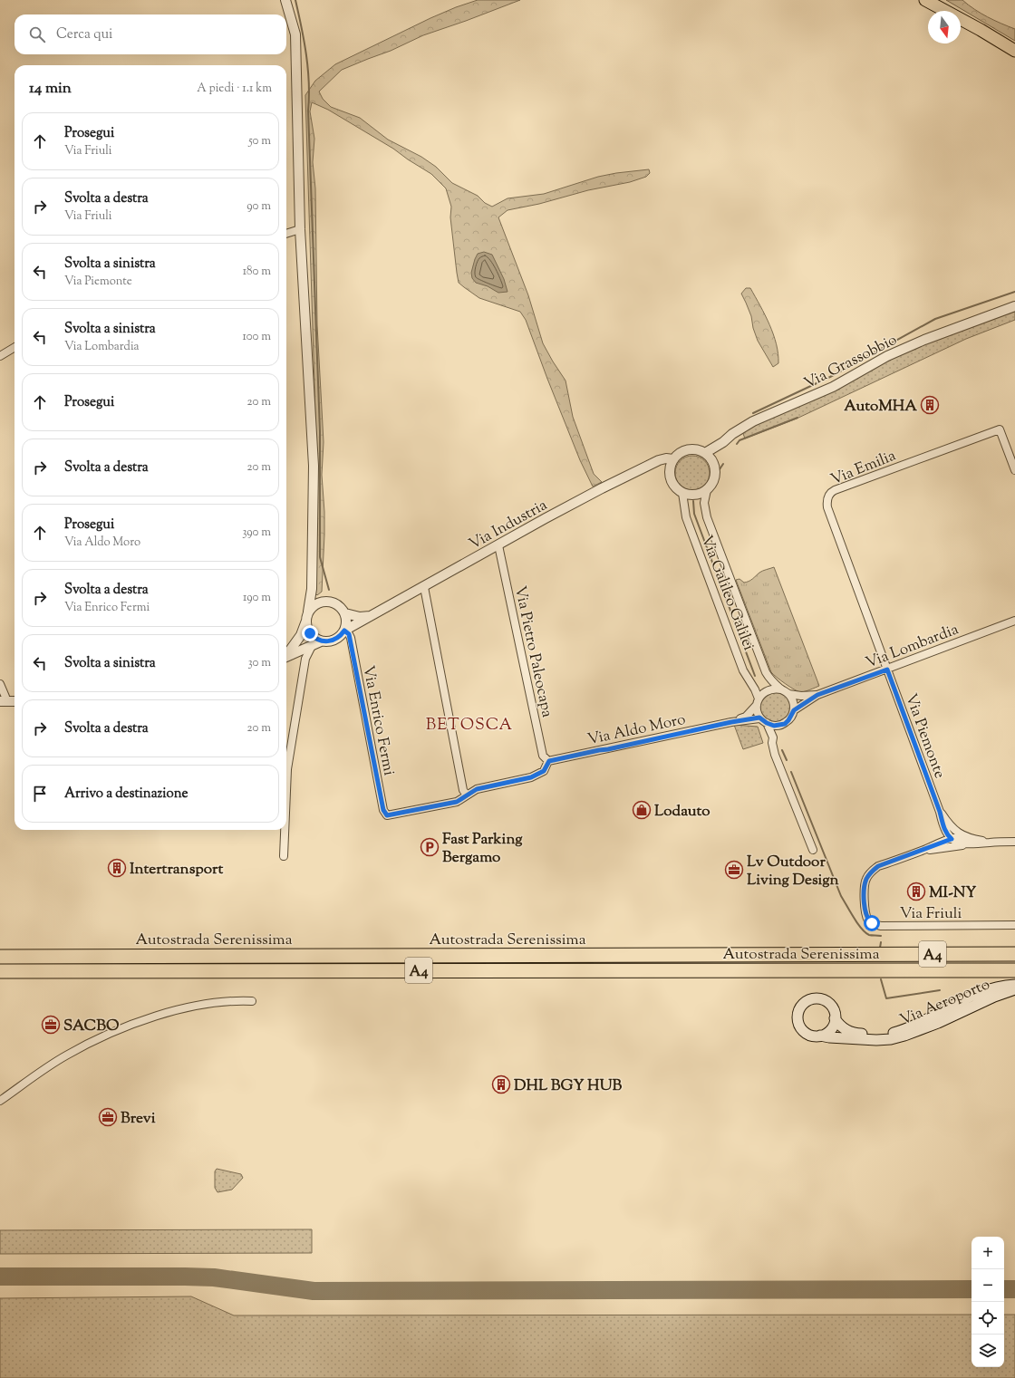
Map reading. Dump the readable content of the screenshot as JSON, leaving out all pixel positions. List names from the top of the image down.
{
  "streets": {
    "highway": ["Autostrada Serenissima", "A4"],
    "main road": ["Via Aeroporto"],
    "street": [
      "Via Grassobbio",
      "Via Emilia",
      "Via Industria",
      "Via Galileo Galilei",
      "Via Lombardia",
      "Via Pietro Paleocapa",
      "Via Enrico Fermi",
      "Via Aldo Moro",
      "Via Piemonte",
      "Via Friuli"
    ]
  },
  "crossings": [
    ["Via Grassobbio", "Via Industria"],
    ["Via Grassobbio", "Via Galileo Galilei"],
    ["Via Emilia", "Via Lombardia"],
    ["Via Emilia", "Via Piemonte"],
    ["Via Industria", "Via Galileo Galilei"],
    ["Via Industria", "Via Pietro Paleocapa"],
    ["Via Industria", "Via Enrico Fermi"],
    ["Via Galileo Galilei", "Via Lombardia"],
    ["Via Galileo Galilei", "Via Aldo Moro"],
    ["Via Lombardia", "Via Aldo Moro"],
    ["Via Lombardia", "Via Piemonte"],
    ["Via Pietro Paleocapa", "Via Aldo Moro"],
    ["Via Piemonte", "Via Friuli"]
  ],
  "districts": ["BETOSCA"],
  "places": {
    "building": [
      "AutoMHA",
      "Intertransport",
      "MI-NY",
      "DHL BGY HUB"
    ],
    "shop": ["Lodauto"],
    "parking": ["Fast Parking Bergamo"],
    "office": ["Lv Outdoor Living Design", "SACBO", "Brevi"]
  },
  "north": "bottom",
  "page": {
    "search": "Cerca qui",
    "heading": ["14 min", "A piedi · 1.1 km"],
    "list": [
      ["Prosegui", "Via Friuli", "50 m"],
      ["Svolta a destra", "Via Friuli", "90 m"],
      ["Svolta a sinistra", "Via Piemonte", "180 m"],
      ["Svolta a sinistra", "Via Lombardia", "100 m"],
      ["Prosegui", "20 m"],
      ["Svolta a destra", "20 m"],
      ["Prosegui", "Via Aldo Moro", "390 m"],
      ["Svolta a destra", "Via Enrico Fermi", "190 m"],
      ["Svolta a sinistra", "30 m"],
      ["Svolta a destra", "20 m"],
      "Arrivo a destinazione"
    ],
    "map_buttons": ["+", "−"]
  }
}
